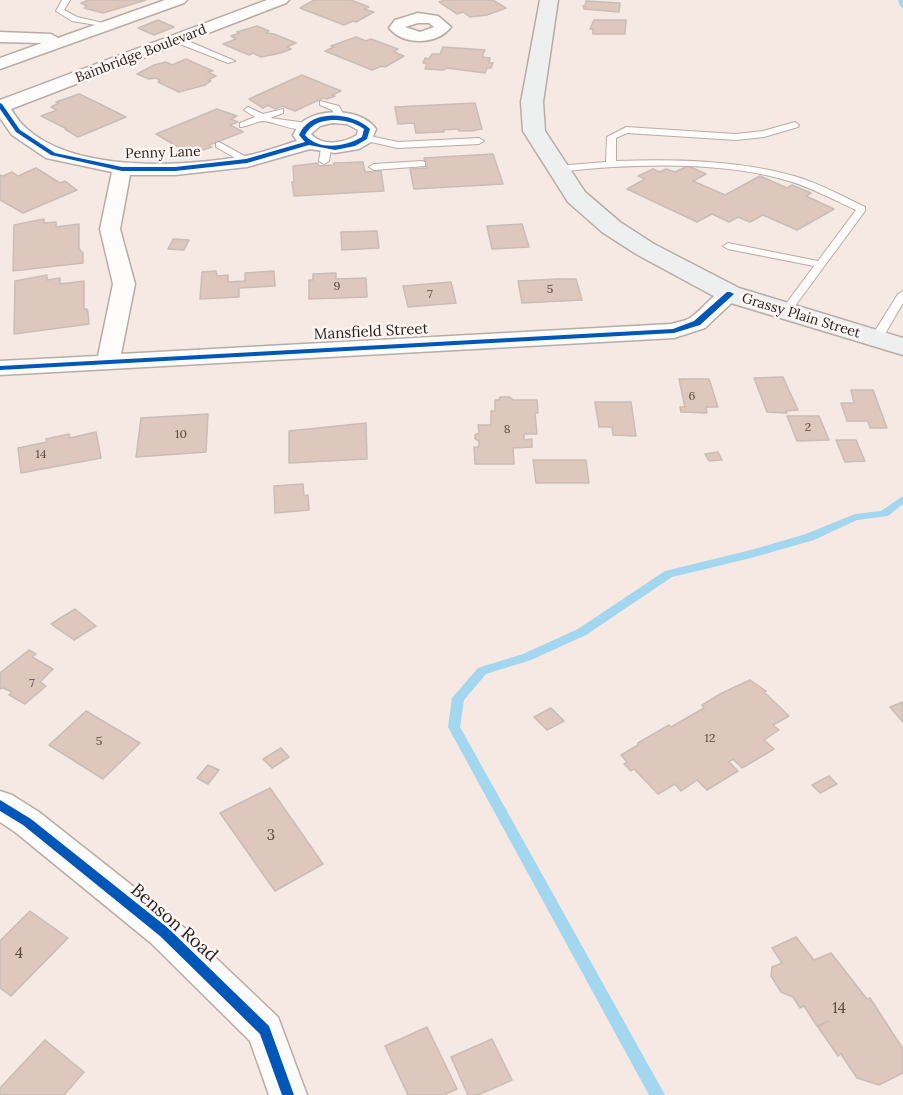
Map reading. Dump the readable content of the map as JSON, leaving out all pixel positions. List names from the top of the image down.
{
  "streets": {
    "main road": ["Grassy Plain Street"],
    "street": [
      "Bainbridge Boulevard",
      "Penny Lane",
      "Mansfield Street",
      "Benson Road"
    ]
  },
  "crossings": [
    ["Bainbridge Boulevard", "Penny Lane"],
    ["Penny Lane", "Mansfield Street"],
    ["Grassy Plain Street", "Mansfield Street"]
  ],
  "house_numbers": [
    "9",
    "5",
    "7",
    "6",
    "2",
    "8",
    "10",
    "14",
    "7",
    "12",
    "5",
    "3",
    "4",
    "14"
  ]
}
